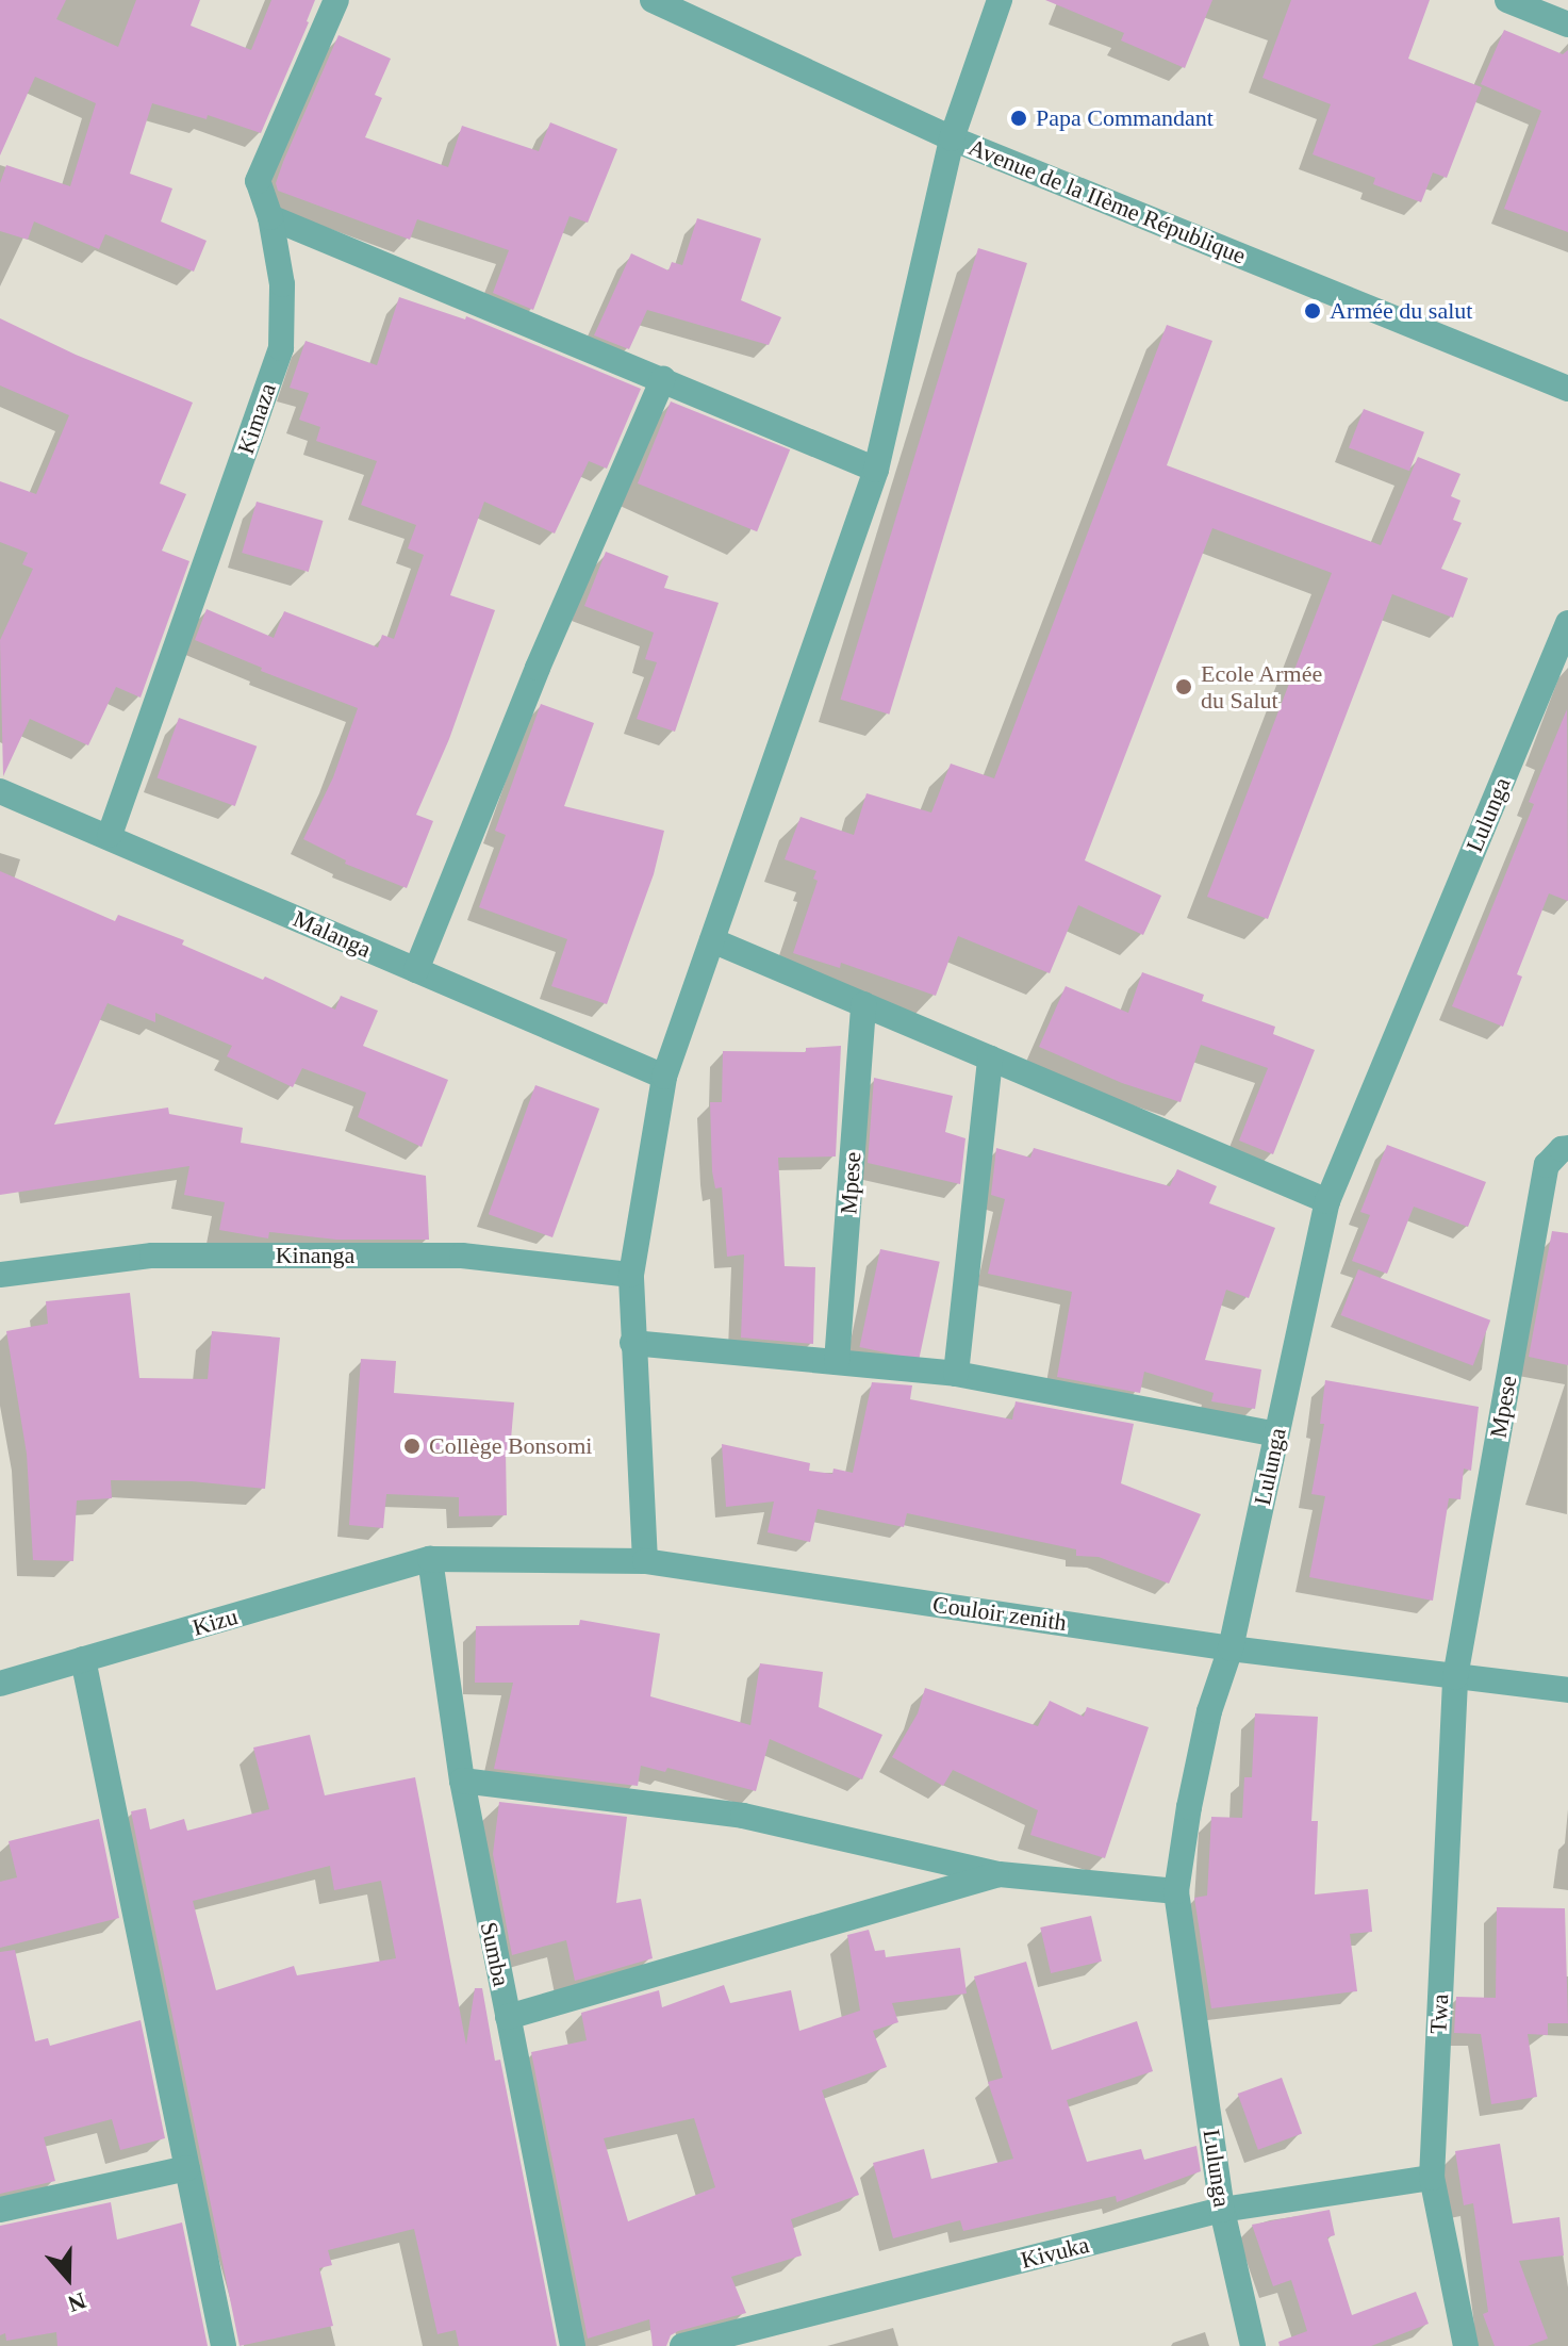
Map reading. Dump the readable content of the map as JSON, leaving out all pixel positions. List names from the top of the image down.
{
  "streets": {
    "street": [
      "Avenue de la IIème République",
      "Kimaza",
      "Lulunga",
      "Malanga",
      "Mpese",
      "Kinanga",
      "Couloir zenith",
      "Kizu",
      "Sumba",
      "Twa",
      "Kivuka"
    ]
  },
  "crossings": [
    ["Kimaza", "Malanga"],
    ["Lulunga", "Couloir zenith"],
    ["Lulunga", "Kivuka"],
    ["Mpese", "Couloir zenith"],
    ["Mpese", "Twa"],
    ["Couloir zenith", "Kizu"],
    ["Couloir zenith", "Sumba"],
    ["Couloir zenith", "Twa"],
    ["Kizu", "Sumba"],
    ["Twa", "Kivuka"]
  ],
  "places": [
    "Papa Commandant",
    "Armée du salut",
    "Ecole Armée du Salut",
    "Collège Bonsomi"
  ],
  "north": "bottom"
}
